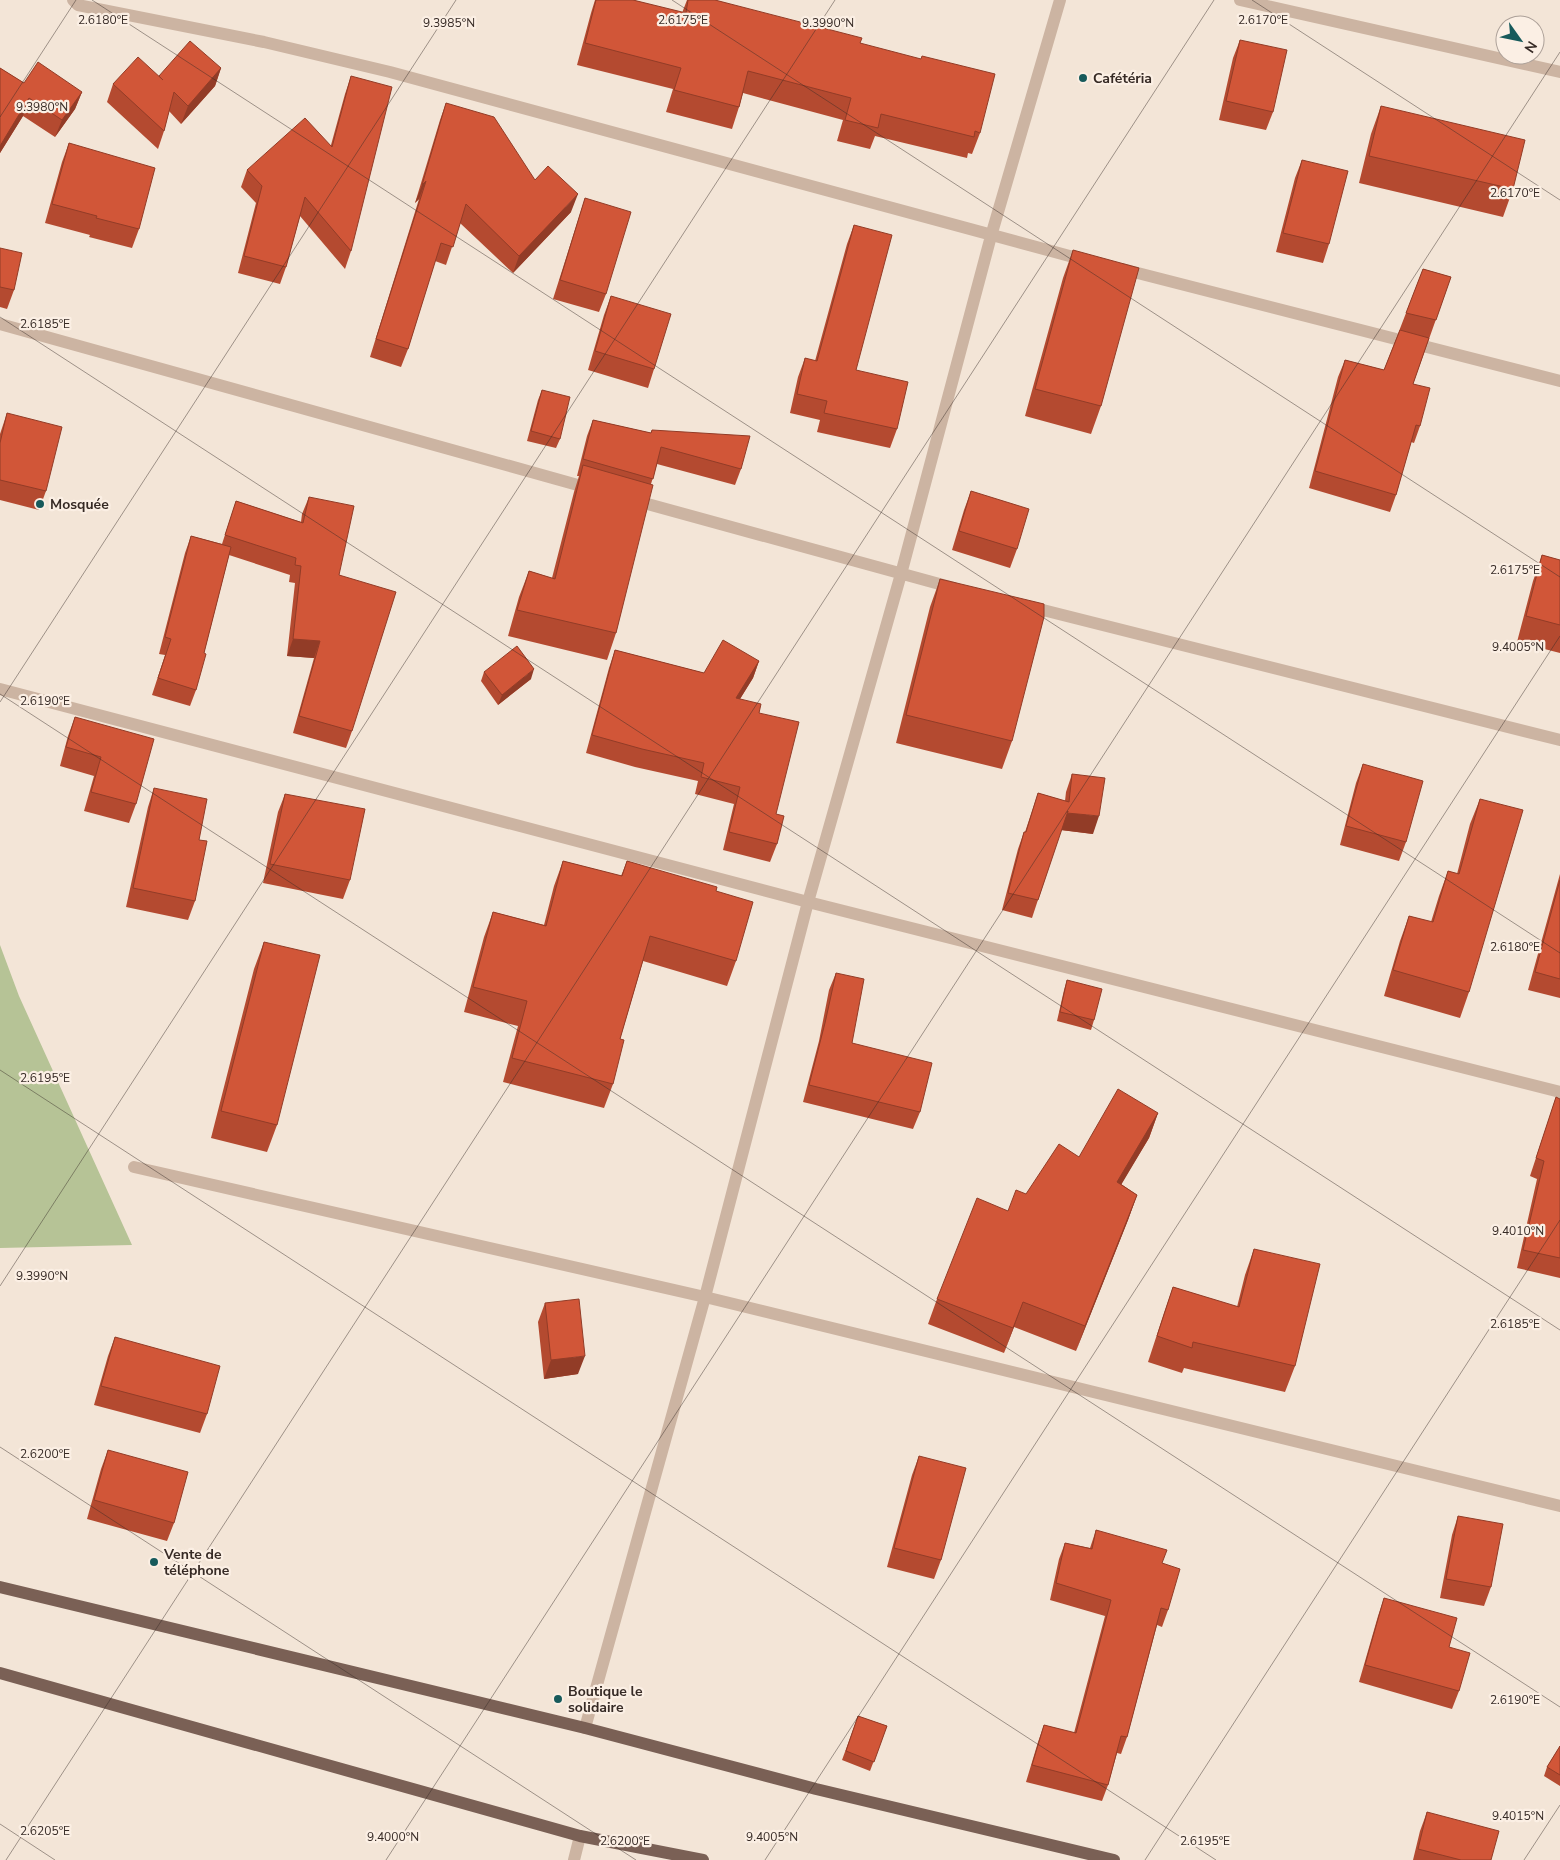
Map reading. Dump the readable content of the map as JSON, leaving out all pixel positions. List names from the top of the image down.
{
  "places": [
    "Cafétéria",
    "Mosquée",
    "Vente de téléphone",
    "Boutique le solidaire"
  ],
  "north": "bottom right",
  "coordinates": [
    "2.6175°E",
    "2.6180°E",
    "2.6170°E",
    "9.3990°N",
    "9.3985°N",
    "9.3980°N",
    "2.6185°E",
    "9.4005°N",
    "2.6190°E",
    "2.6195°E",
    "9.4010°N",
    "2.6200°E",
    "9.4015°N",
    "2.6205°E",
    "9.4000°N"
  ]
}
